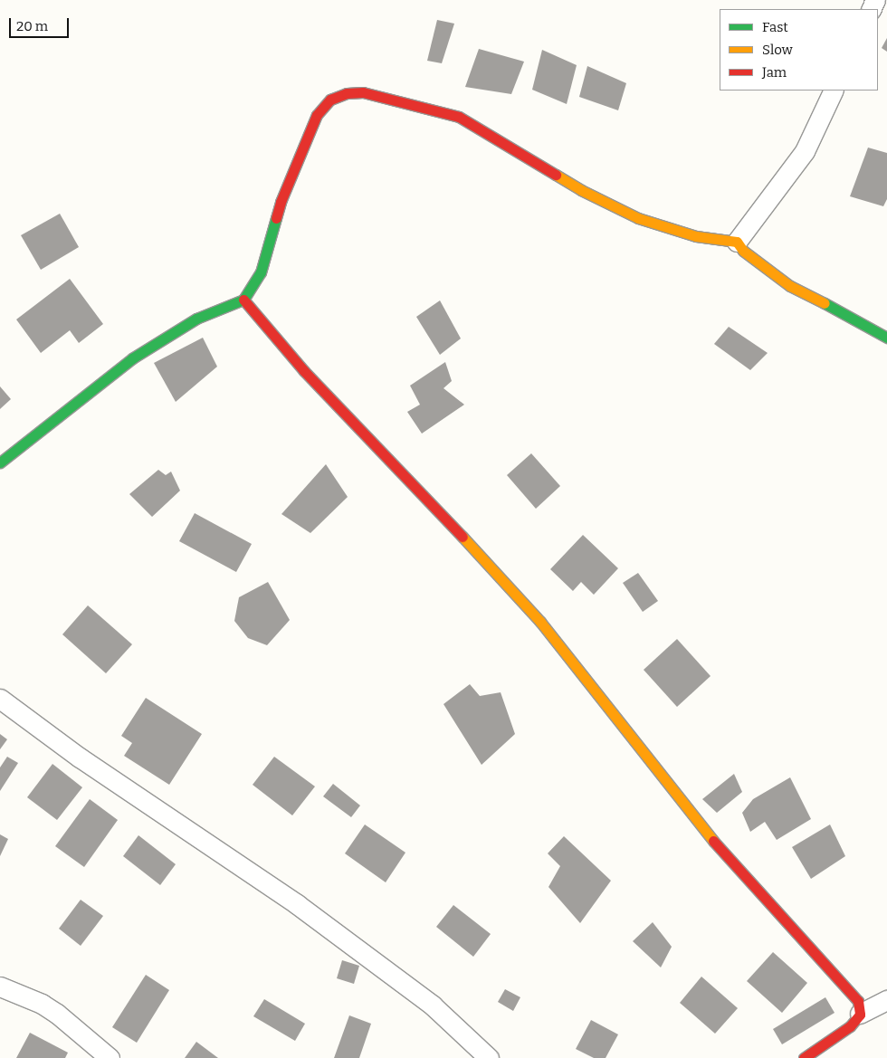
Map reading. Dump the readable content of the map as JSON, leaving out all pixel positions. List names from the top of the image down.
{
  "legend": ["Fast", "Slow", "Jam"],
  "scale_bar": "20 m"
}
